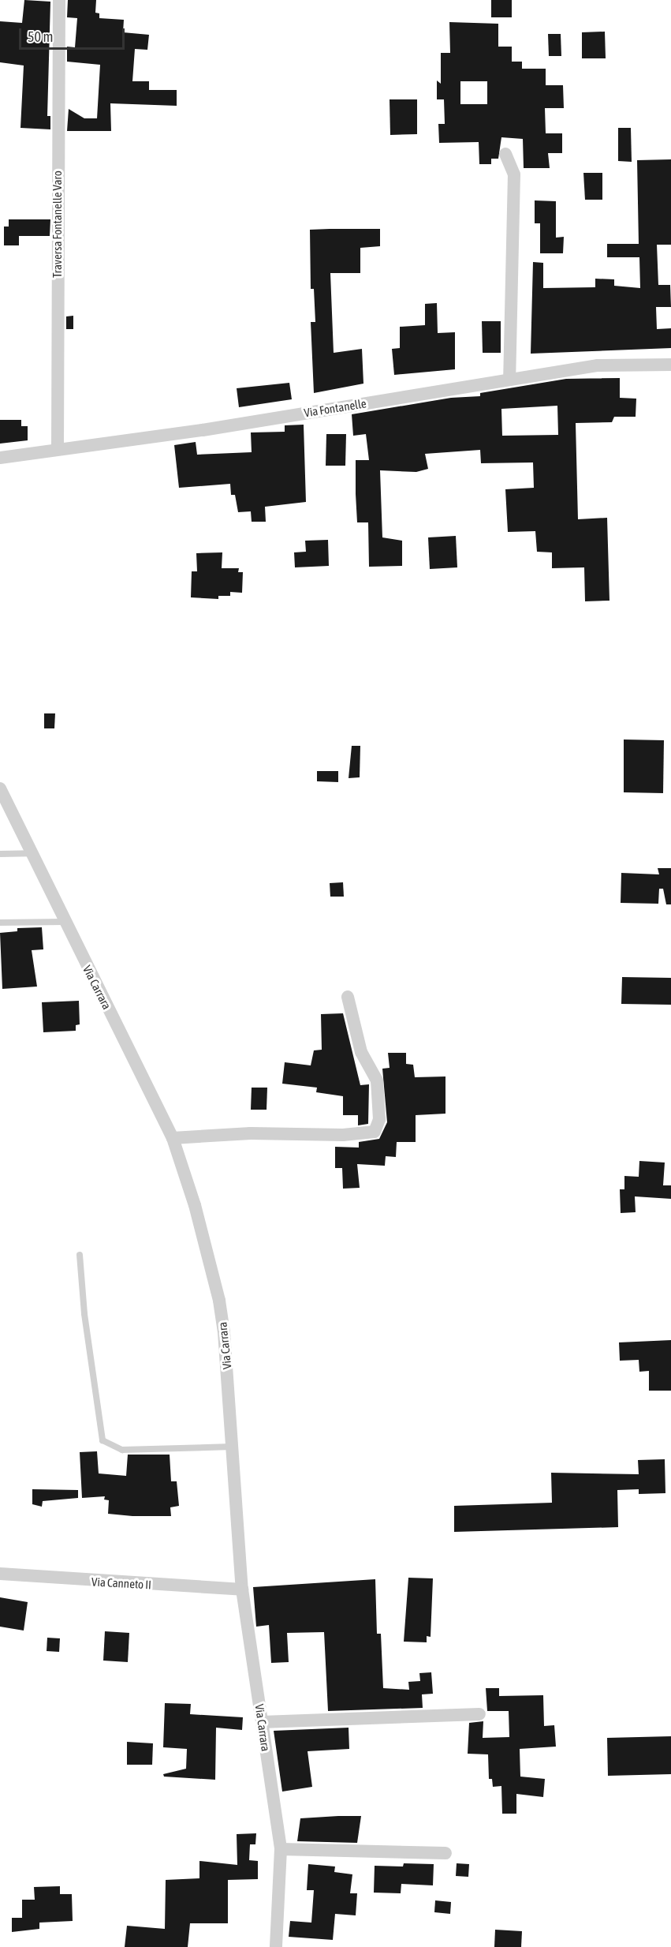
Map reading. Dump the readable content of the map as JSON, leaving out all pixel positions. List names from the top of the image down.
{
  "streets": {
    "street": [
      "Traversa Fontanelle Varo",
      "Via Fontanelle",
      "Via Carrara",
      "Via Canneto II"
    ]
  },
  "crossings": [
    ["Traversa Fontanelle Varo", "Via Fontanelle"],
    ["Via Carrara", "Via Canneto II"]
  ],
  "scale_bar": "50 m"
}
